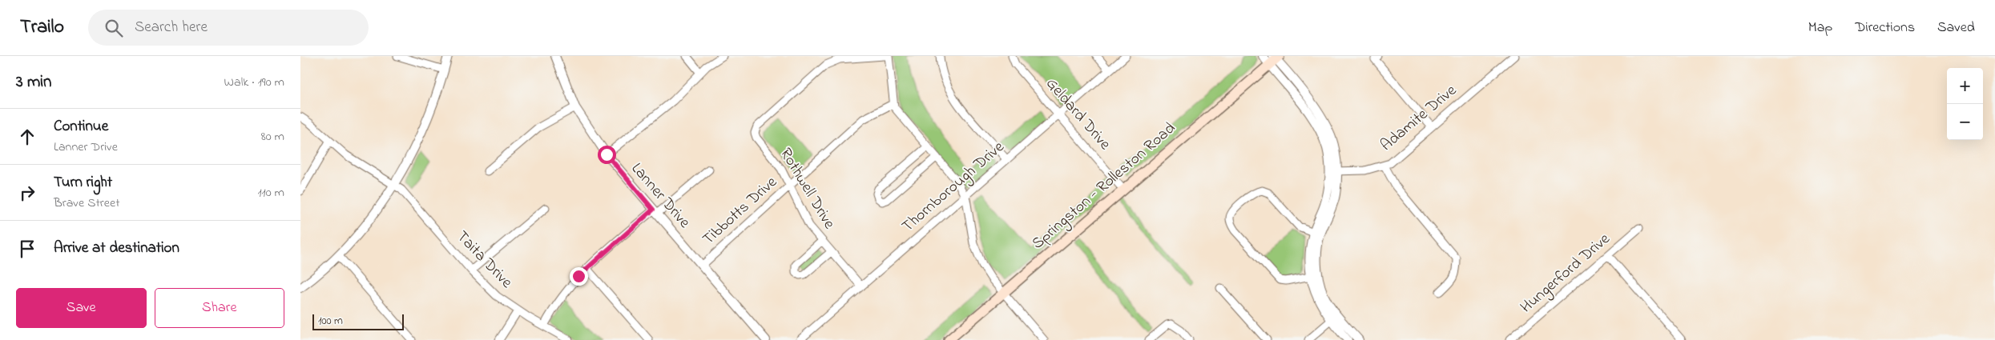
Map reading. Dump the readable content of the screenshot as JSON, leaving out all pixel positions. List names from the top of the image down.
{
  "streets": {
    "main road": ["Springston - Rolleston Road"],
    "street": [
      "Geldard Drive",
      "Adamite Drive",
      "Thornborough Drive",
      "Rothwell Drive",
      "Lanner Drive",
      "Tibbotts Drive",
      "Taita Drive",
      "Hungerford Drive"
    ]
  },
  "crossings": [
    ["Geldard Drive", "Springston - Rolleston Road"],
    ["Geldard Drive", "Thornborough Drive"],
    ["Thornborough Drive", "Rothwell Drive"],
    ["Rothwell Drive", "Tibbotts Drive"],
    ["Lanner Drive", "Tibbotts Drive"]
  ],
  "scale_bar": "100 m",
  "page": {
    "header": "Trailo",
    "search": "Search here",
    "nav": ["Map", "Directions", "Saved"],
    "heading": ["3 min", "Walk · 190 m"],
    "map_buttons": ["+", "−"],
    "list": [
      ["Continue", "Lanner Drive", "80 m"],
      ["Turn right", "Brave Street", "110 m"],
      "Arrive at destination"
    ],
    "buttons": ["Save", "Share"],
    "scale": "100 m"
  }
}
